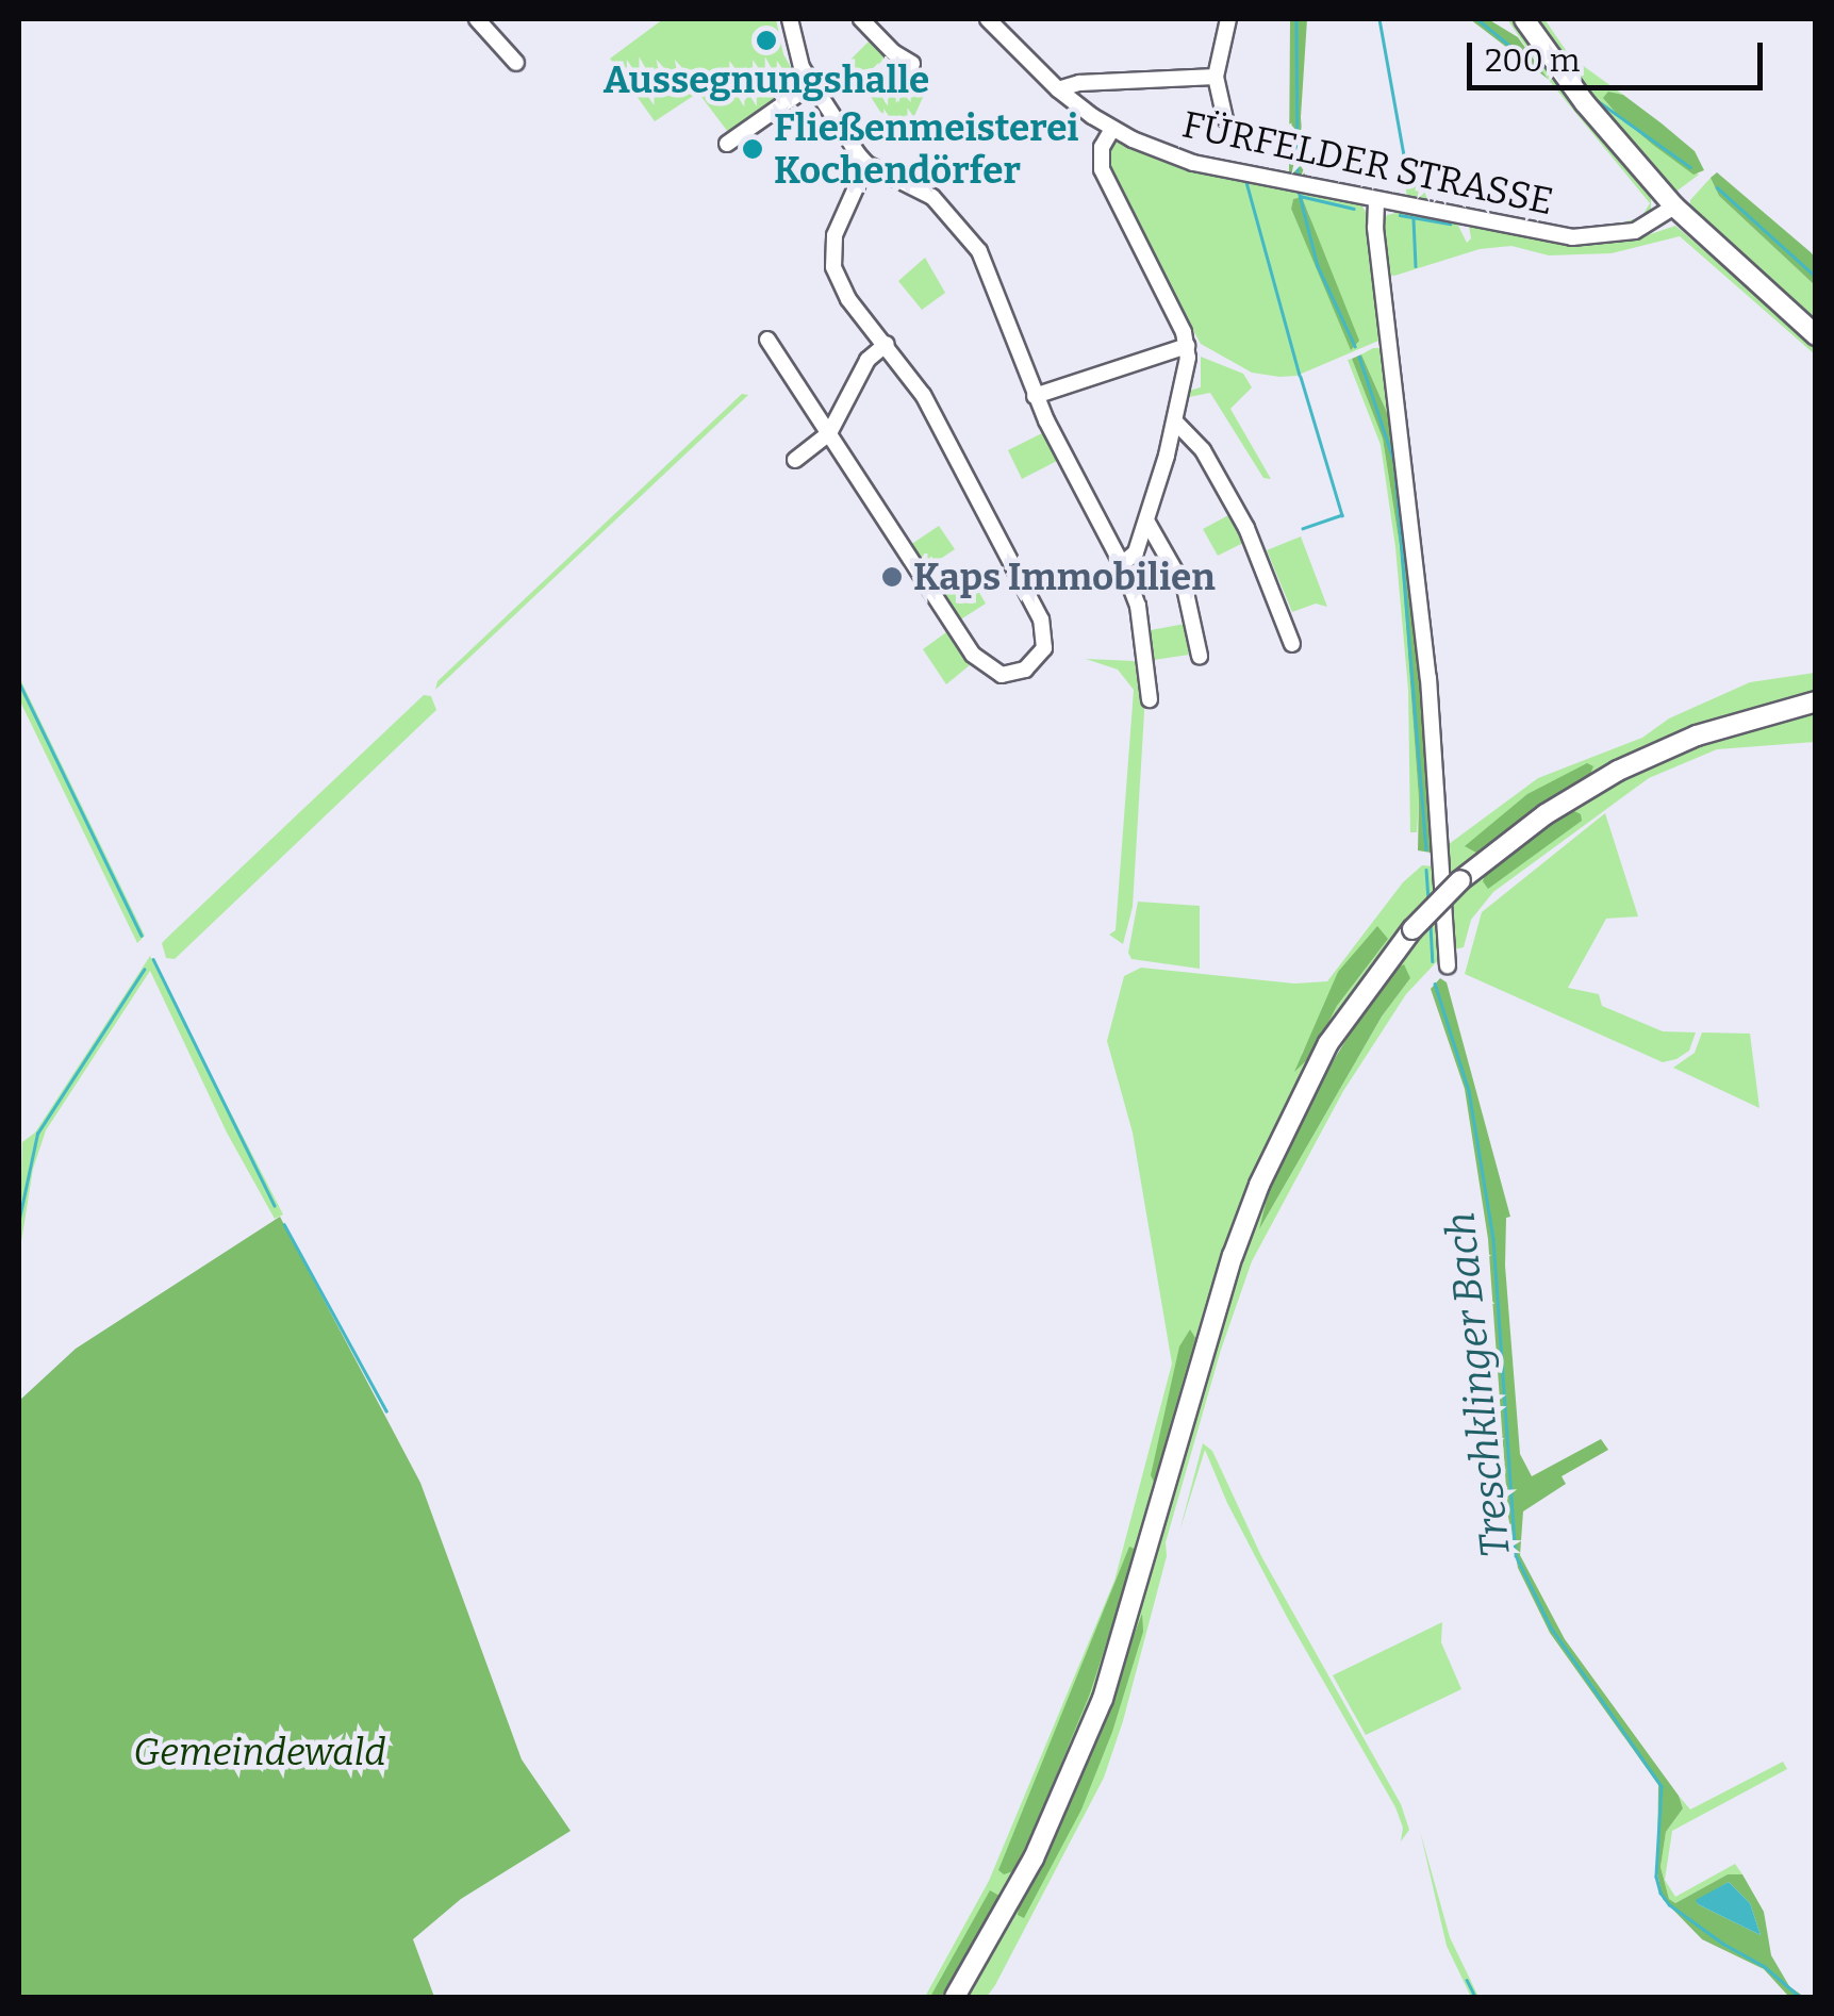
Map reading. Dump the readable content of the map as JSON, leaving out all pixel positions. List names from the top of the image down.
{
  "streets": {
    "street": ["FÜRFELDER STRASSE"]
  },
  "water": ["Treschklinger Bach"],
  "parks": ["Gemeindewald"],
  "places": ["Aussegnungshalle", "Fließenmeisterei Kochendörfer", "Kaps Immobilien"],
  "scale_bar": "200 m"
}
